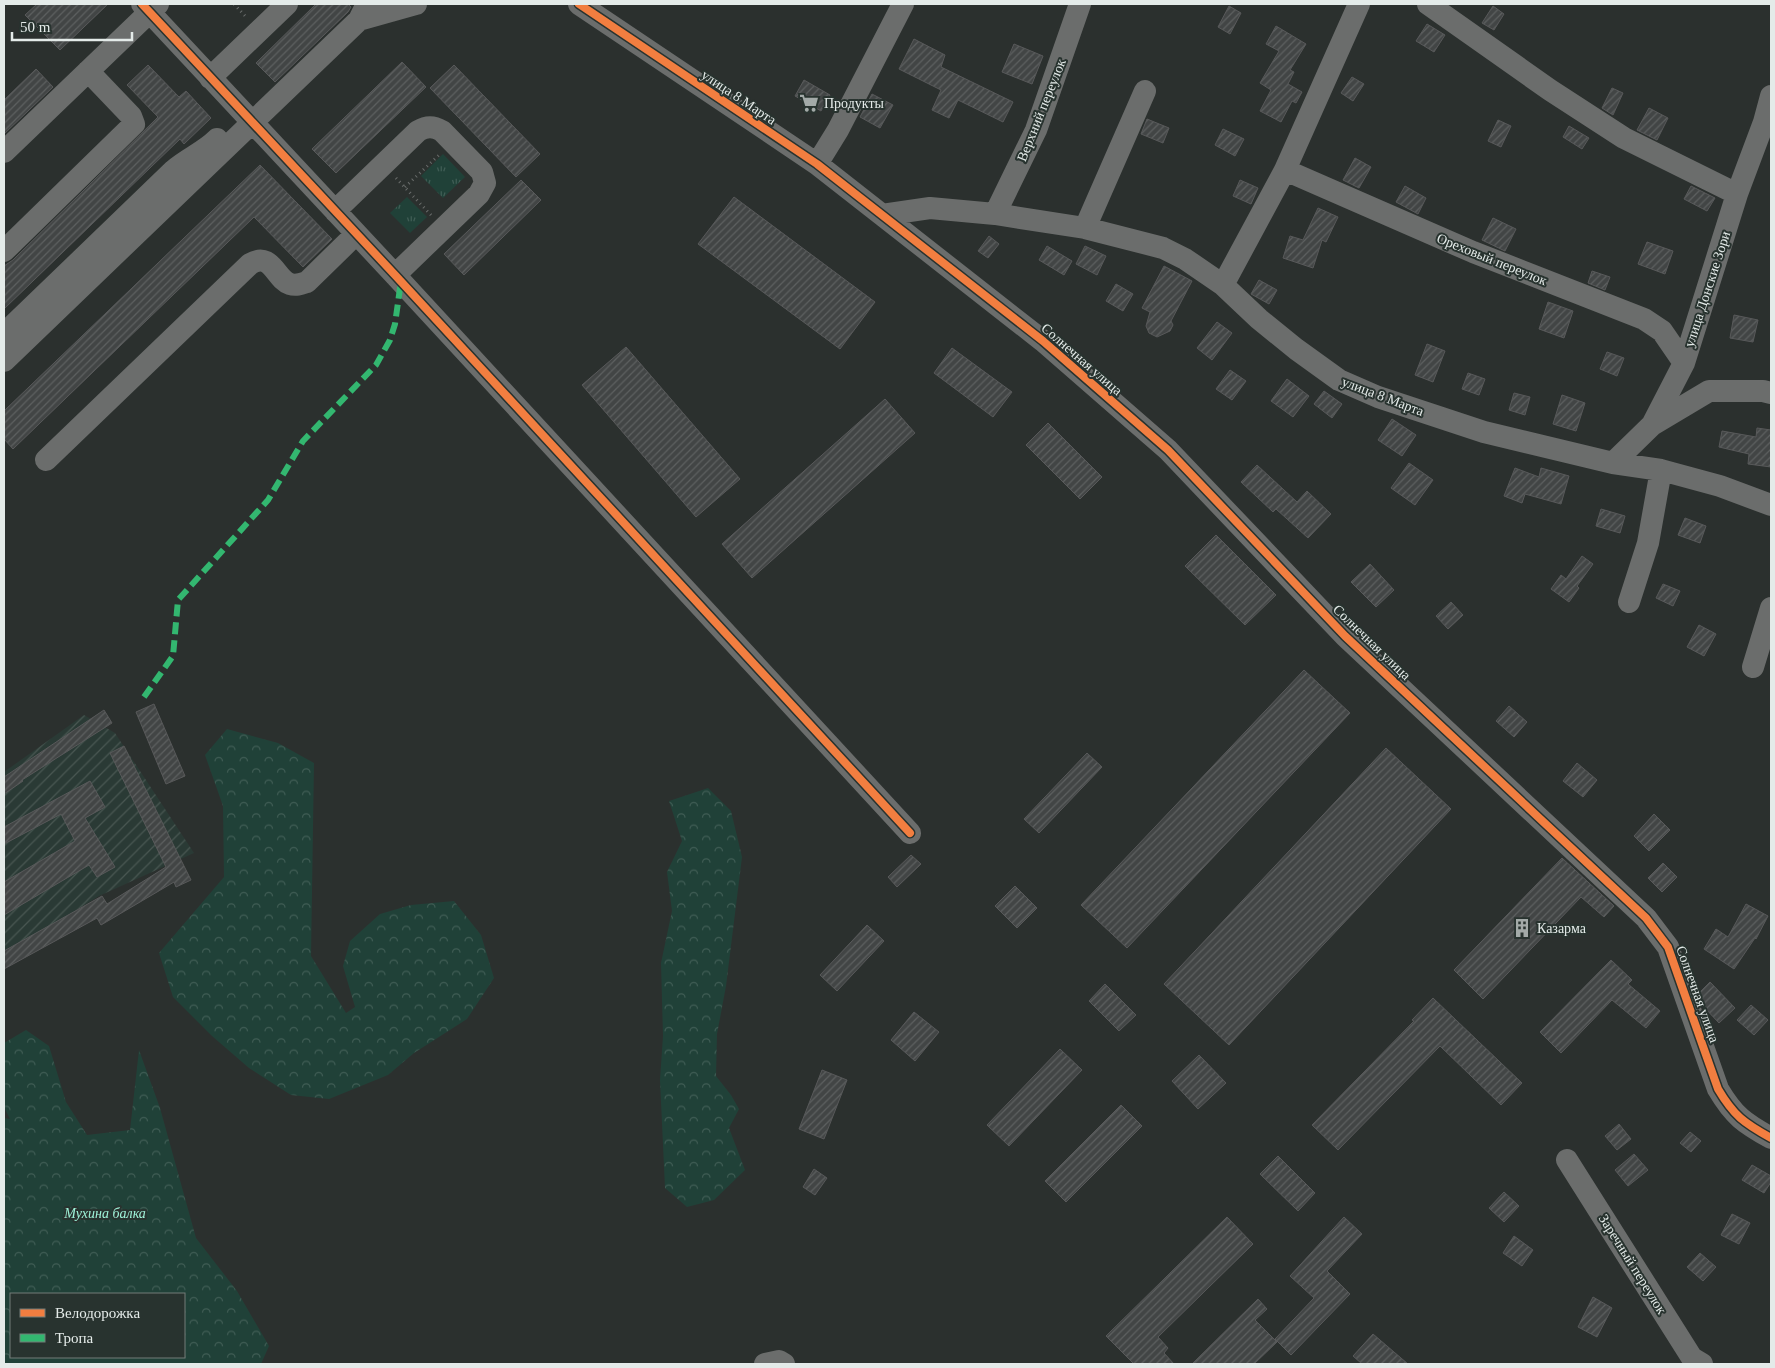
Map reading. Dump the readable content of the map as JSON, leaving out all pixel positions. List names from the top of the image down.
{
  "streets": {
    "street": [
      "улица 8 Марта",
      "Верхний переулок",
      "Ореховый переулок",
      "улица Донские Зори",
      "Солнечная улица",
      "Заречный переулок"
    ]
  },
  "crossings": [
    ["улица 8 Марта", "Верхний переулок"],
    ["улица 8 Марта", "улица Донские Зори"],
    ["улица 8 Марта", "Солнечная улица"],
    ["Ореховый переулок", "улица Донские Зори"]
  ],
  "parks": ["Мухина балка"],
  "places": {
    "supermarket": ["Продукты"],
    "building": ["Казарма"]
  },
  "legend": ["Велодорожка", "Тропа"],
  "scale_bar": "50 m"
}
